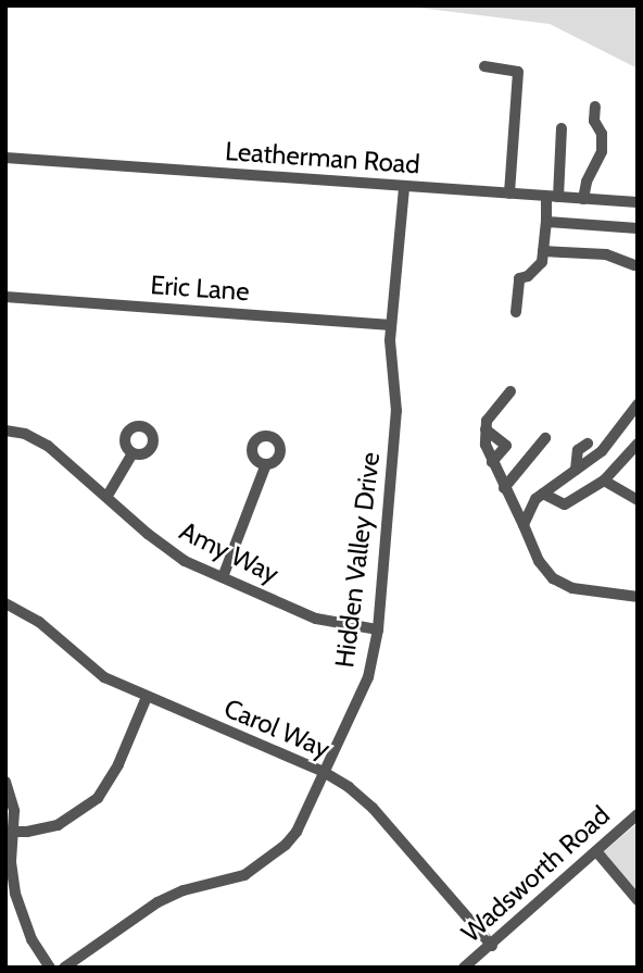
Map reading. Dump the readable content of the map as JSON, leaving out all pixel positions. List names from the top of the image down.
{
  "streets": {
    "street": [
      "Leatherman Road",
      "Eric Lane",
      "Amy Way",
      "Hidden Valley Drive",
      "Carol Way",
      "Wadsworth Road"
    ]
  },
  "crossings": [
    ["Leatherman Road", "Hidden Valley Drive"],
    ["Eric Lane", "Hidden Valley Drive"],
    ["Amy Way", "Hidden Valley Drive"],
    ["Hidden Valley Drive", "Carol Way"],
    ["Carol Way", "Wadsworth Road"]
  ]
}
